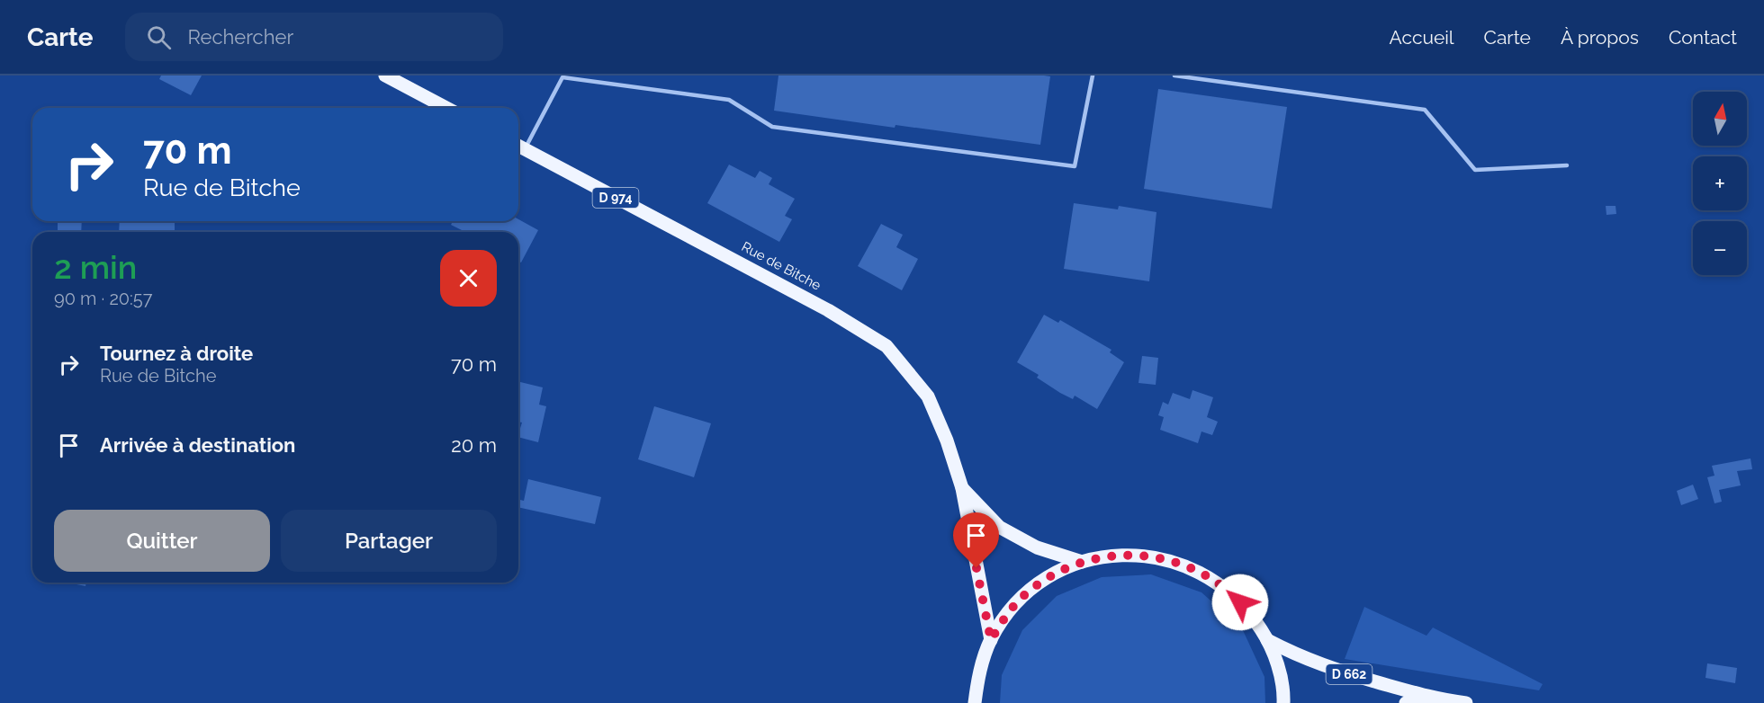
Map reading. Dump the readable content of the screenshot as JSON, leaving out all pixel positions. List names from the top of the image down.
{
  "streets": {
    "main road": ["D 974", "Rue de Bitche", "D 662"]
  },
  "north": "top",
  "page": {
    "header": "Carte",
    "search": "Rechercher",
    "nav": [
      "Accueil",
      "Carte",
      "À propos",
      "Contact"
    ],
    "map_buttons": ["+", "−"],
    "turn": ["70 m", "Rue de Bitche"],
    "heading": ["2 min", "90 m · 20:57"],
    "list": [
      {
        "name": "Tournez à droite",
        "note": "Rue de Bitche",
        "value": "70 m"
      },
      {
        "name": "Arrivée à destination",
        "value": "20 m"
      }
    ],
    "buttons": ["Quitter", "Partager"]
  }
}
